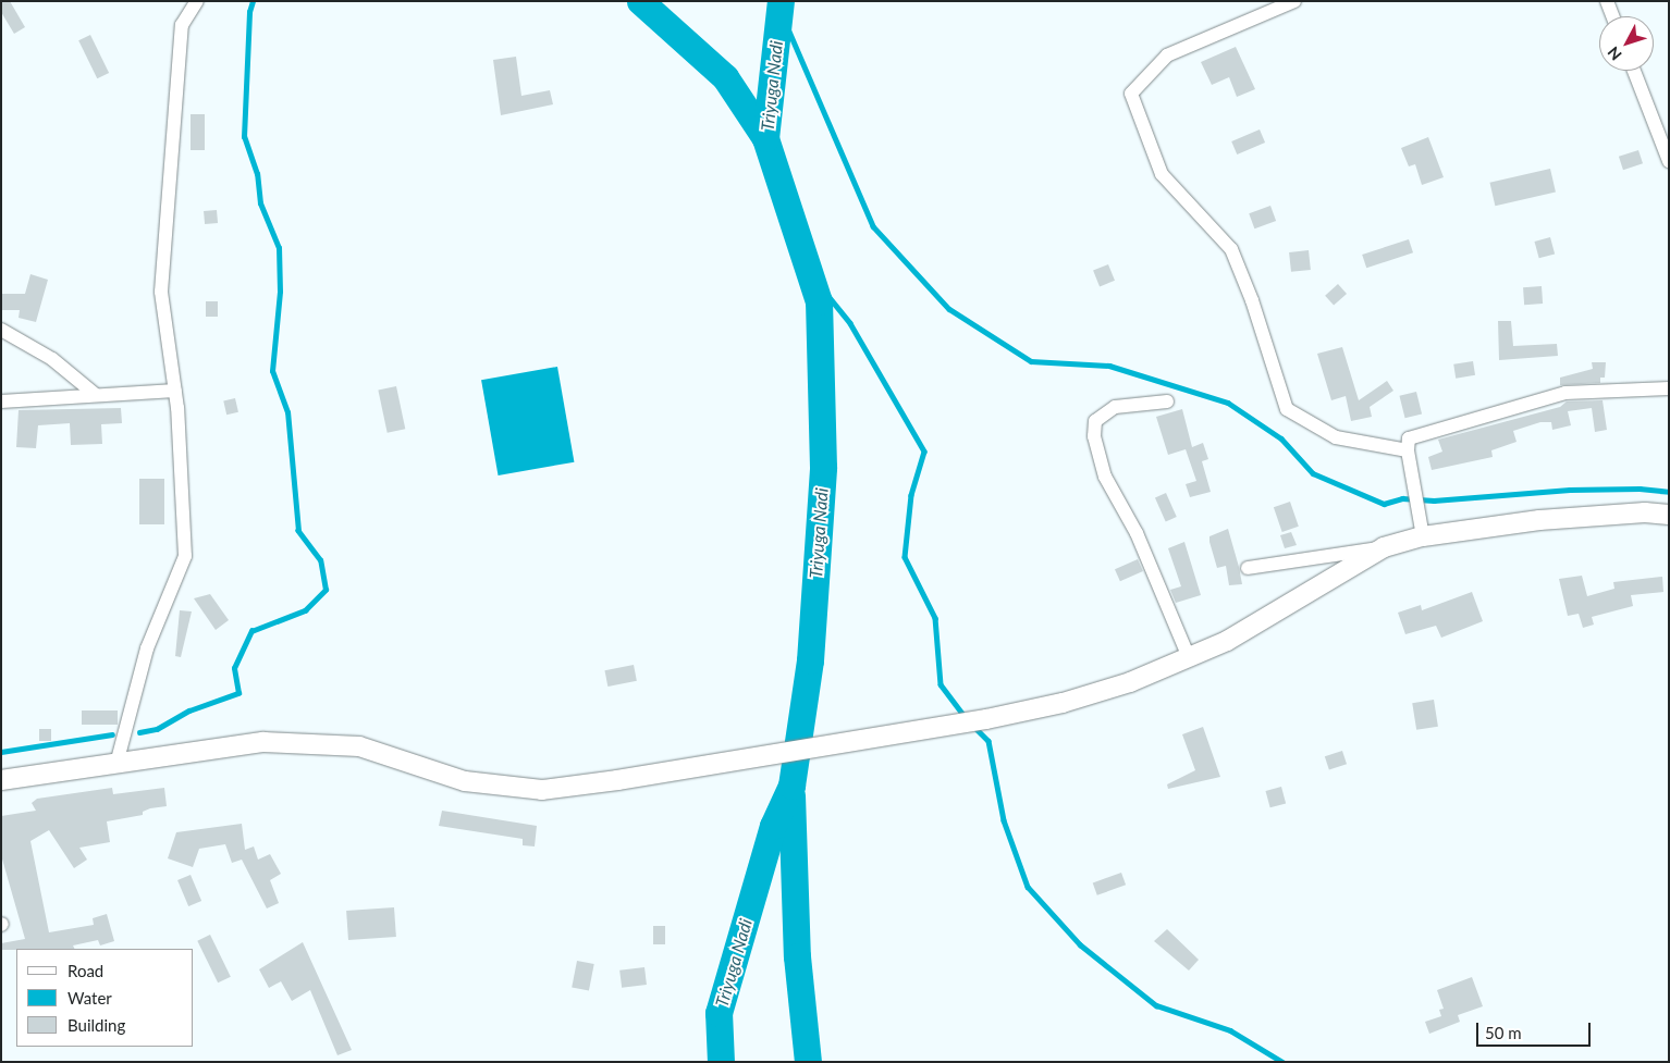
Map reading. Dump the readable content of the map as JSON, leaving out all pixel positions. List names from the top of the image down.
{
  "water": ["Triyuga Nadi"],
  "legend": ["Road", "Water", "Building"],
  "scale_bar": "50 m",
  "north": "bottom left"
}
